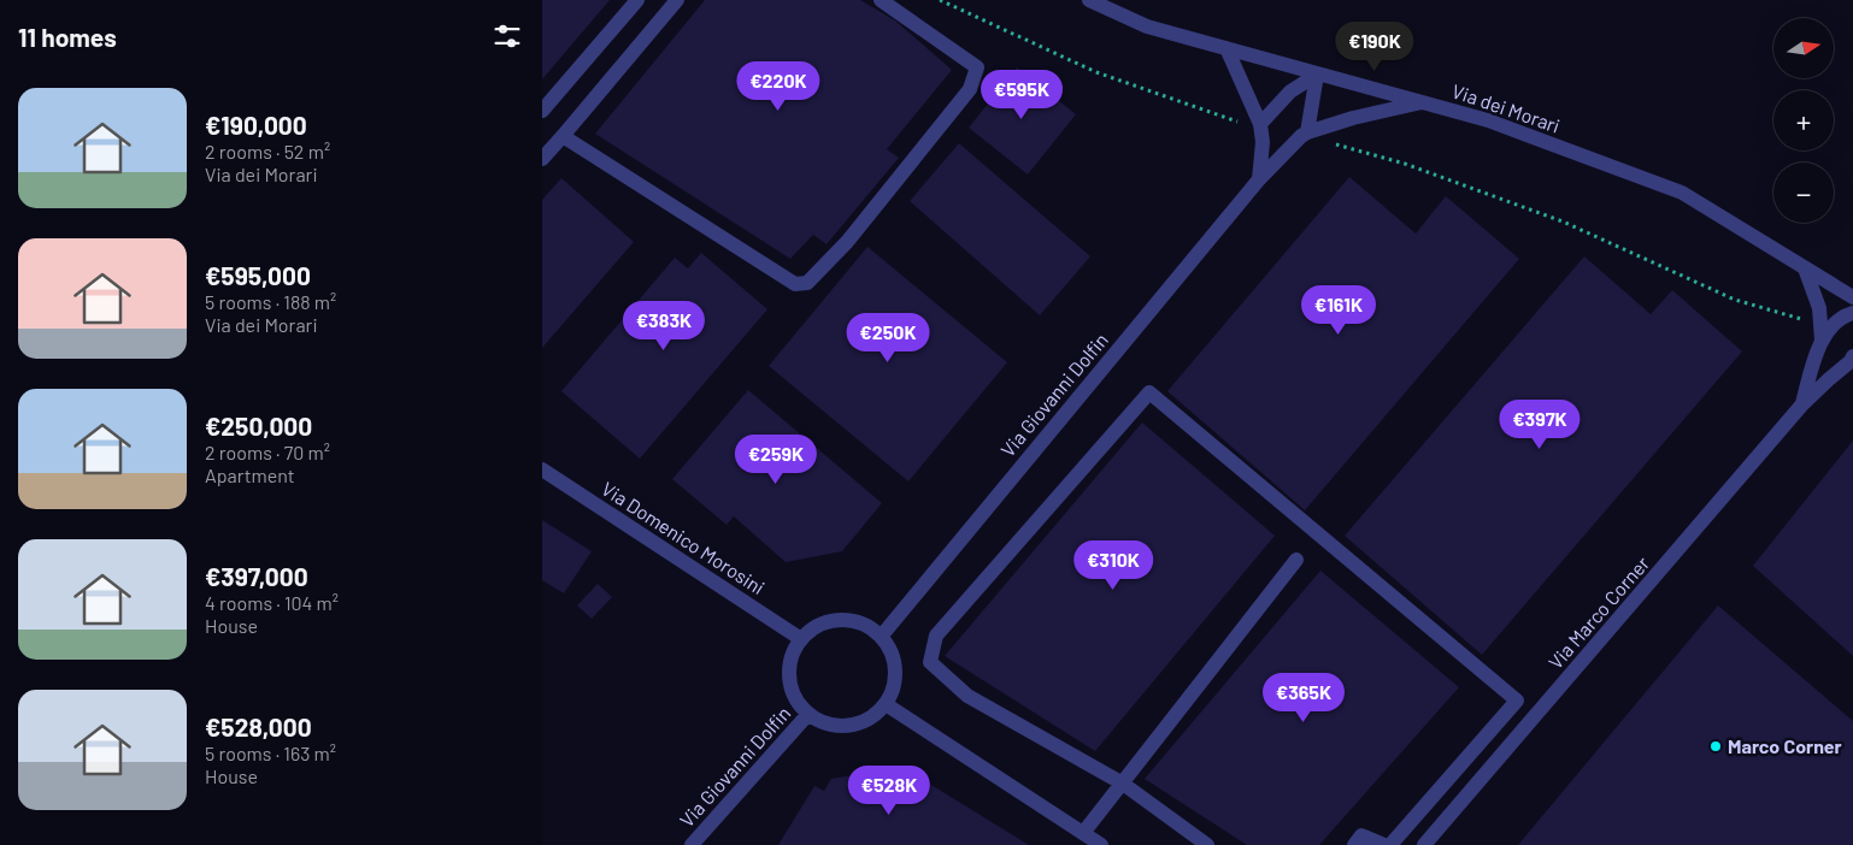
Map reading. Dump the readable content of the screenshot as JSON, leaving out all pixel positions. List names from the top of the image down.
{
  "streets": {
    "street": [
      "Via dei Morari",
      "Via Giovanni Dolfin",
      "Via Domenico Morosini",
      "Via Marco Corner"
    ]
  },
  "crossings": [
    ["Via dei Morari", "Via Giovanni Dolfin"],
    ["Via dei Morari", "Via Marco Corner"],
    ["Via Giovanni Dolfin", "Via Domenico Morosini"]
  ],
  "places": ["Marco Corner"],
  "north": "right",
  "page": {
    "heading": "11 homes",
    "map_buttons": ["+", "−"],
    "price": [
      "€190K",
      "€220K",
      "€595K",
      "€161K",
      "€383K",
      "€250K",
      "€397K",
      "€259K",
      "€310K",
      "€365K",
      "€528K"
    ],
    "list": [
      {
        "name": "€190,000",
        "note": "2 rooms · 52 m² · Via dei Morari"
      },
      {
        "name": "€595,000",
        "note": "5 rooms · 188 m² · Via dei Morari"
      },
      {
        "name": "€250,000",
        "note": "2 rooms · 70 m² · Apartment"
      },
      {
        "name": "€397,000",
        "note": "4 rooms · 104 m² · House"
      },
      {
        "name": "€528,000",
        "note": "5 rooms · 163 m² · House"
      }
    ]
  }
}
